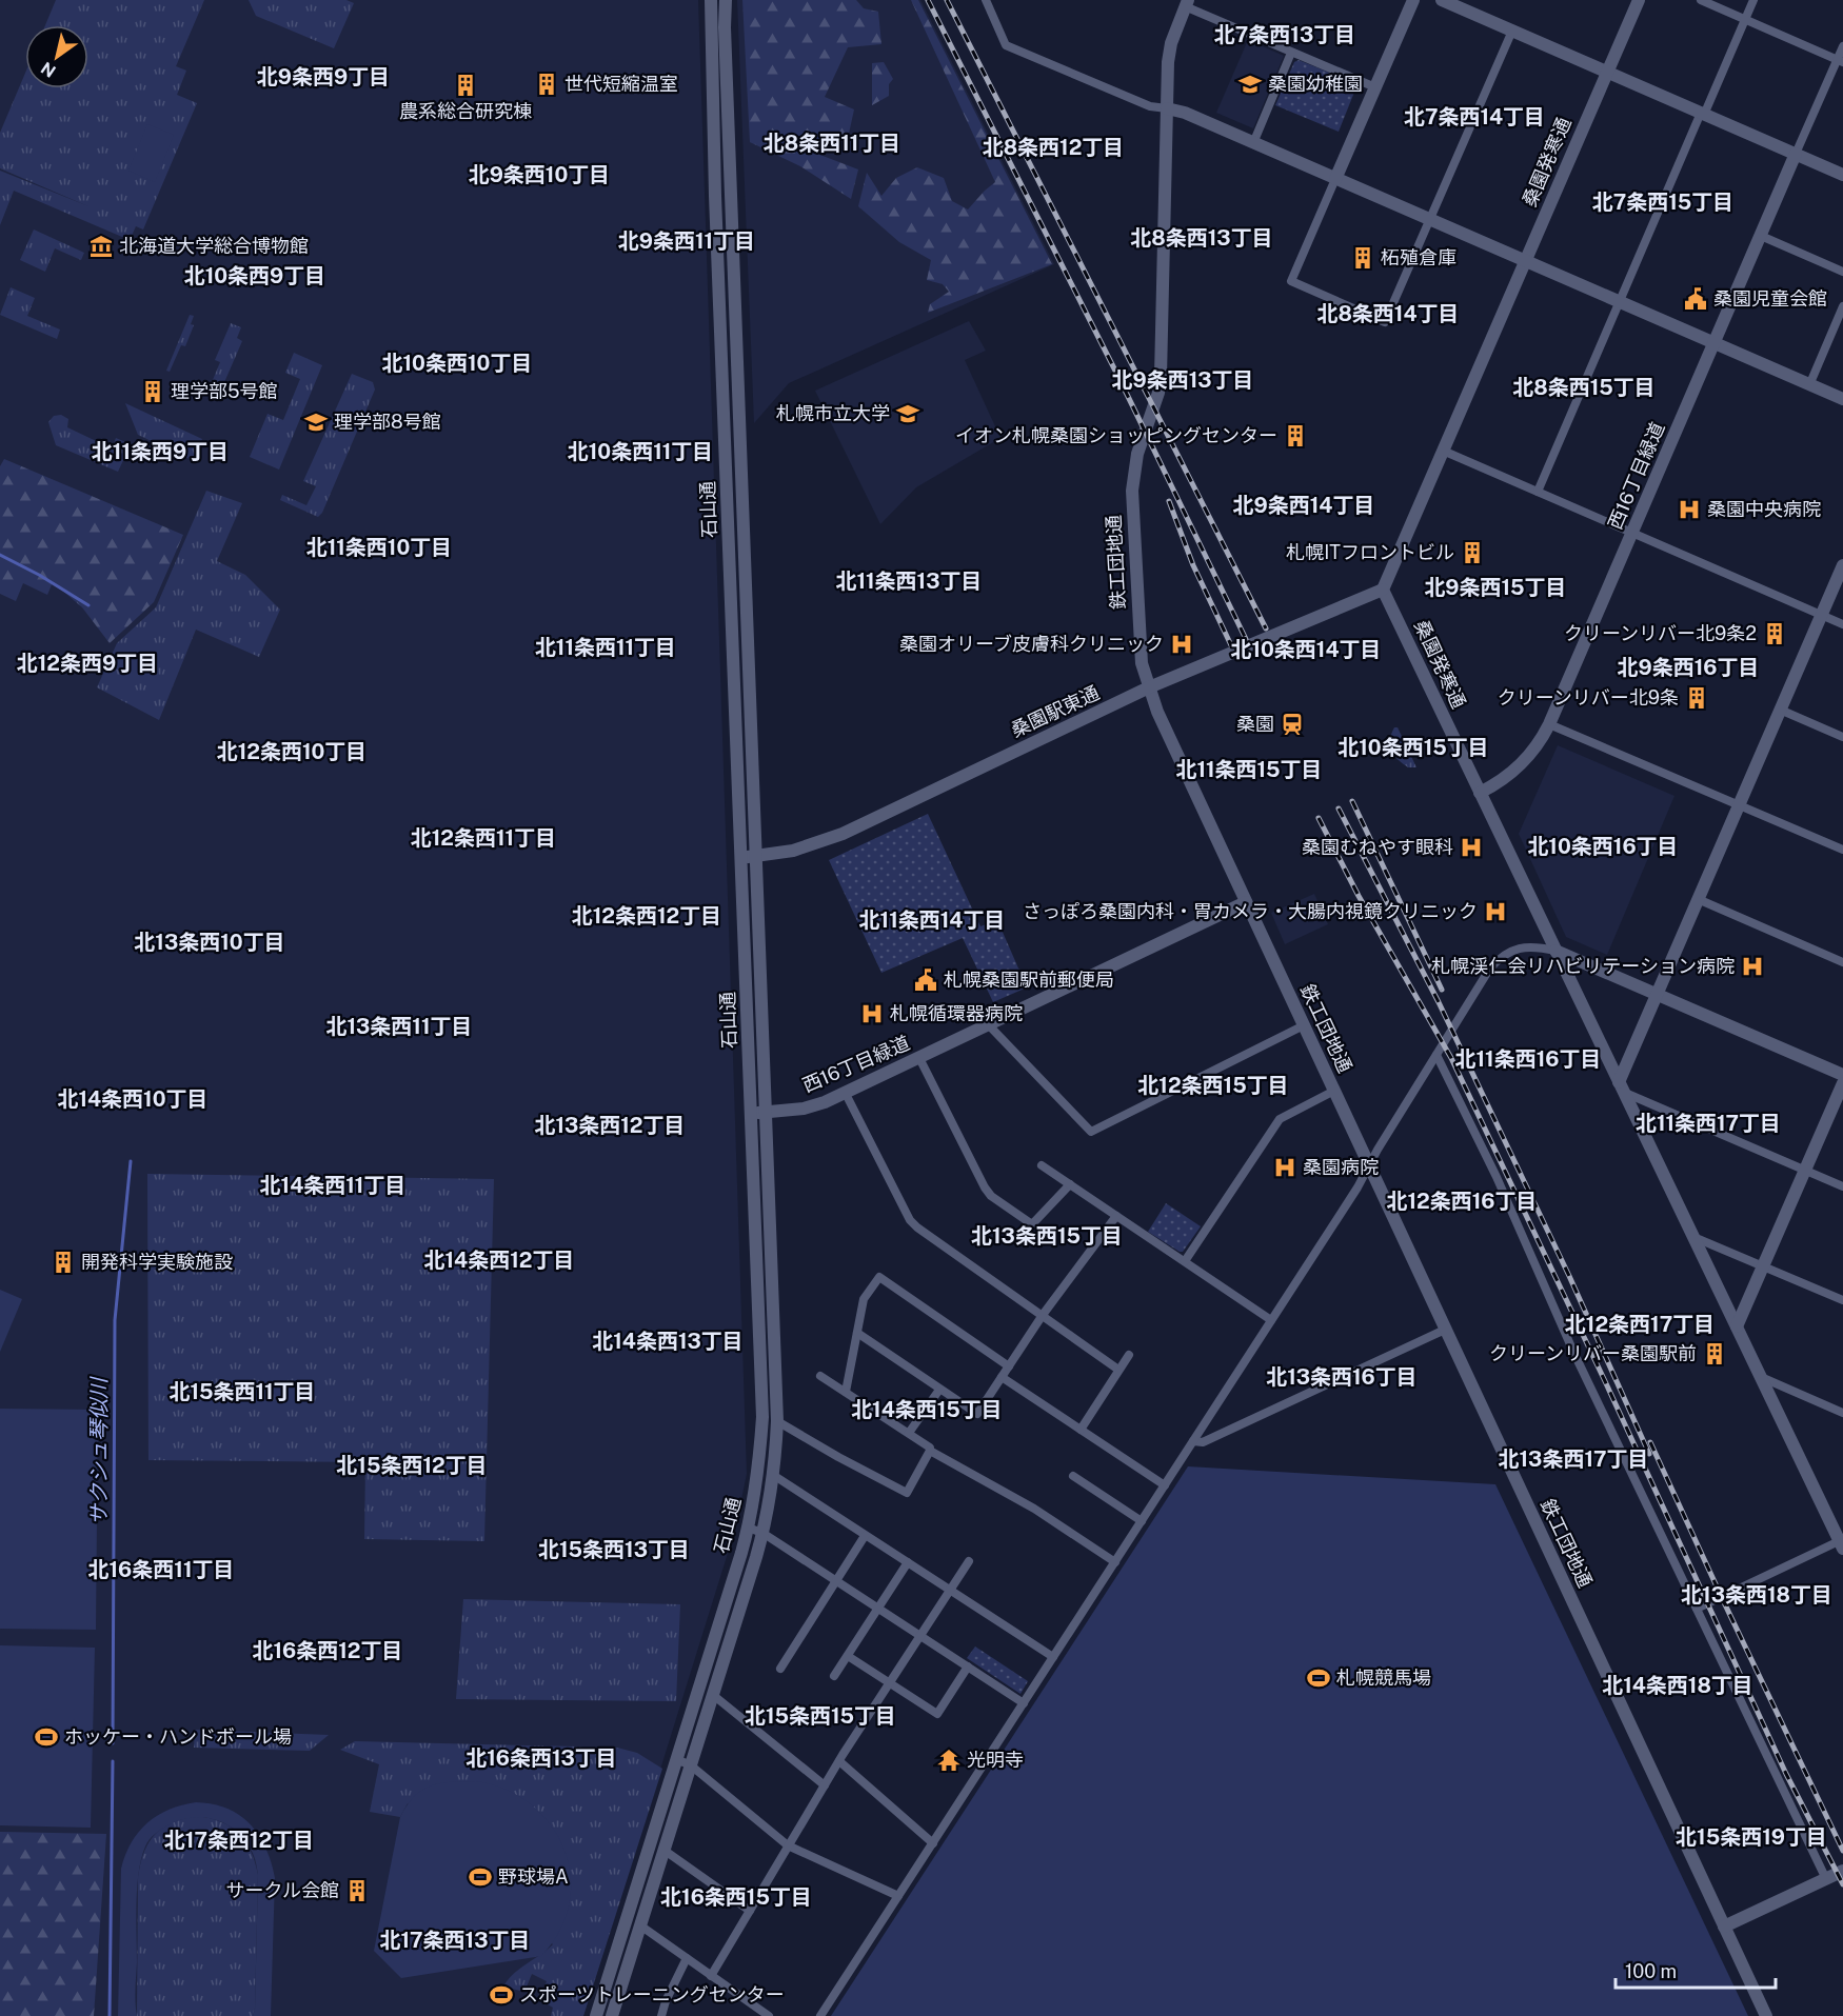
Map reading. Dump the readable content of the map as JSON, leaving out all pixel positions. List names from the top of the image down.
{
  "streets": {
    "street": [
      "桑園発寒通",
      "西16丁目緑道",
      "石山通",
      "鉄工団地通",
      "桑園駅東通"
    ]
  },
  "crossings": [
    ["桑園発寒通", "西16丁目緑道"],
    ["桑園発寒通", "桑園駅東通"],
    ["西16丁目緑道", "石山通"],
    ["西16丁目緑道", "鉄工団地通"],
    ["石山通", "桑園駅東通"],
    ["鉄工団地通", "桑園駅東通"]
  ],
  "districts": [
    "北7条西13丁目",
    "北9条西9丁目",
    "北7条西14丁目",
    "北8条西11丁目",
    "北8条西12丁目",
    "北9条西10丁目",
    "北7条西15丁目",
    "北8条西13丁目",
    "北9条西11丁目",
    "北10条西9丁目",
    "北8条西14丁目",
    "北10条西10丁目",
    "北9条西13丁目",
    "北8条西15丁目",
    "北11条西9丁目",
    "北10条西11丁目",
    "北9条西14丁目",
    "北11条西10丁目",
    "北11条西13丁目",
    "北9条西15丁目",
    "北11条西11丁目",
    "北10条西14丁目",
    "北12条西9丁目",
    "北9条西16丁目",
    "北10条西15丁目",
    "北12条西10丁目",
    "北11条西15丁目",
    "北12条西11丁目",
    "北10条西16丁目",
    "北12条西12丁目",
    "北11条西14丁目",
    "北13条西10丁目",
    "北13条西11丁目",
    "北11条西16丁目",
    "北12条西15丁目",
    "北14条西10丁目",
    "北11条西17丁目",
    "北13条西12丁目",
    "北14条西11丁目",
    "北12条西16丁目",
    "北13条西15丁目",
    "北14条西12丁目",
    "北12条西17丁目",
    "北14条西13丁目",
    "北13条西16丁目",
    "北15条西11丁目",
    "北14条西15丁目",
    "北13条西17丁目",
    "北15条西12丁目",
    "北15条西13丁目",
    "北16条西11丁目",
    "北13条西18丁目",
    "北16条西12丁目",
    "北14条西18丁目",
    "北15条西15丁目",
    "北16条西13丁目",
    "北15条西19丁目",
    "北17条西12丁目",
    "北16条西15丁目",
    "北17条西13丁目"
  ],
  "water": ["サクシュ琴似川"],
  "places": {
    "building": [
      "世代短縮温室",
      "農系総合研究棟",
      "柘殖倉庫",
      "理学部5号館",
      "イオン札幌桑園ショッピングセンター",
      "札幌ITフロントビル",
      "クリーンリバー北9条2",
      "クリーンリバー北9条",
      "開発科学実験施設",
      "クリーンリバー桑園駅前",
      "サークル会館"
    ],
    "school or university": ["桑園幼稚園", "札幌市立大学", "理学部8号館"],
    "museum": ["北海道大学総合博物館"],
    "public building": ["桑園児童会館", "札幌桑園駅前郵便局"],
    "hospital": [
      "桑園中央病院",
      "桑園オリーブ皮膚科クリニック",
      "桑園むねやす眼科",
      "さっぽろ桑園内科・胃カメラ・大腸内視鏡クリニック",
      "札幌渓仁会リハビリテーション病院",
      "札幌循環器病院",
      "桑園病院"
    ],
    "station": ["桑園"],
    "sports": [
      "札幌競馬場",
      "ホッケー・ハンドボール場",
      "野球場A",
      "スポーツトレーニングセンター"
    ],
    "temple": ["光明寺"]
  },
  "scale_bar": "100 m",
  "north": "bottom left"
}
